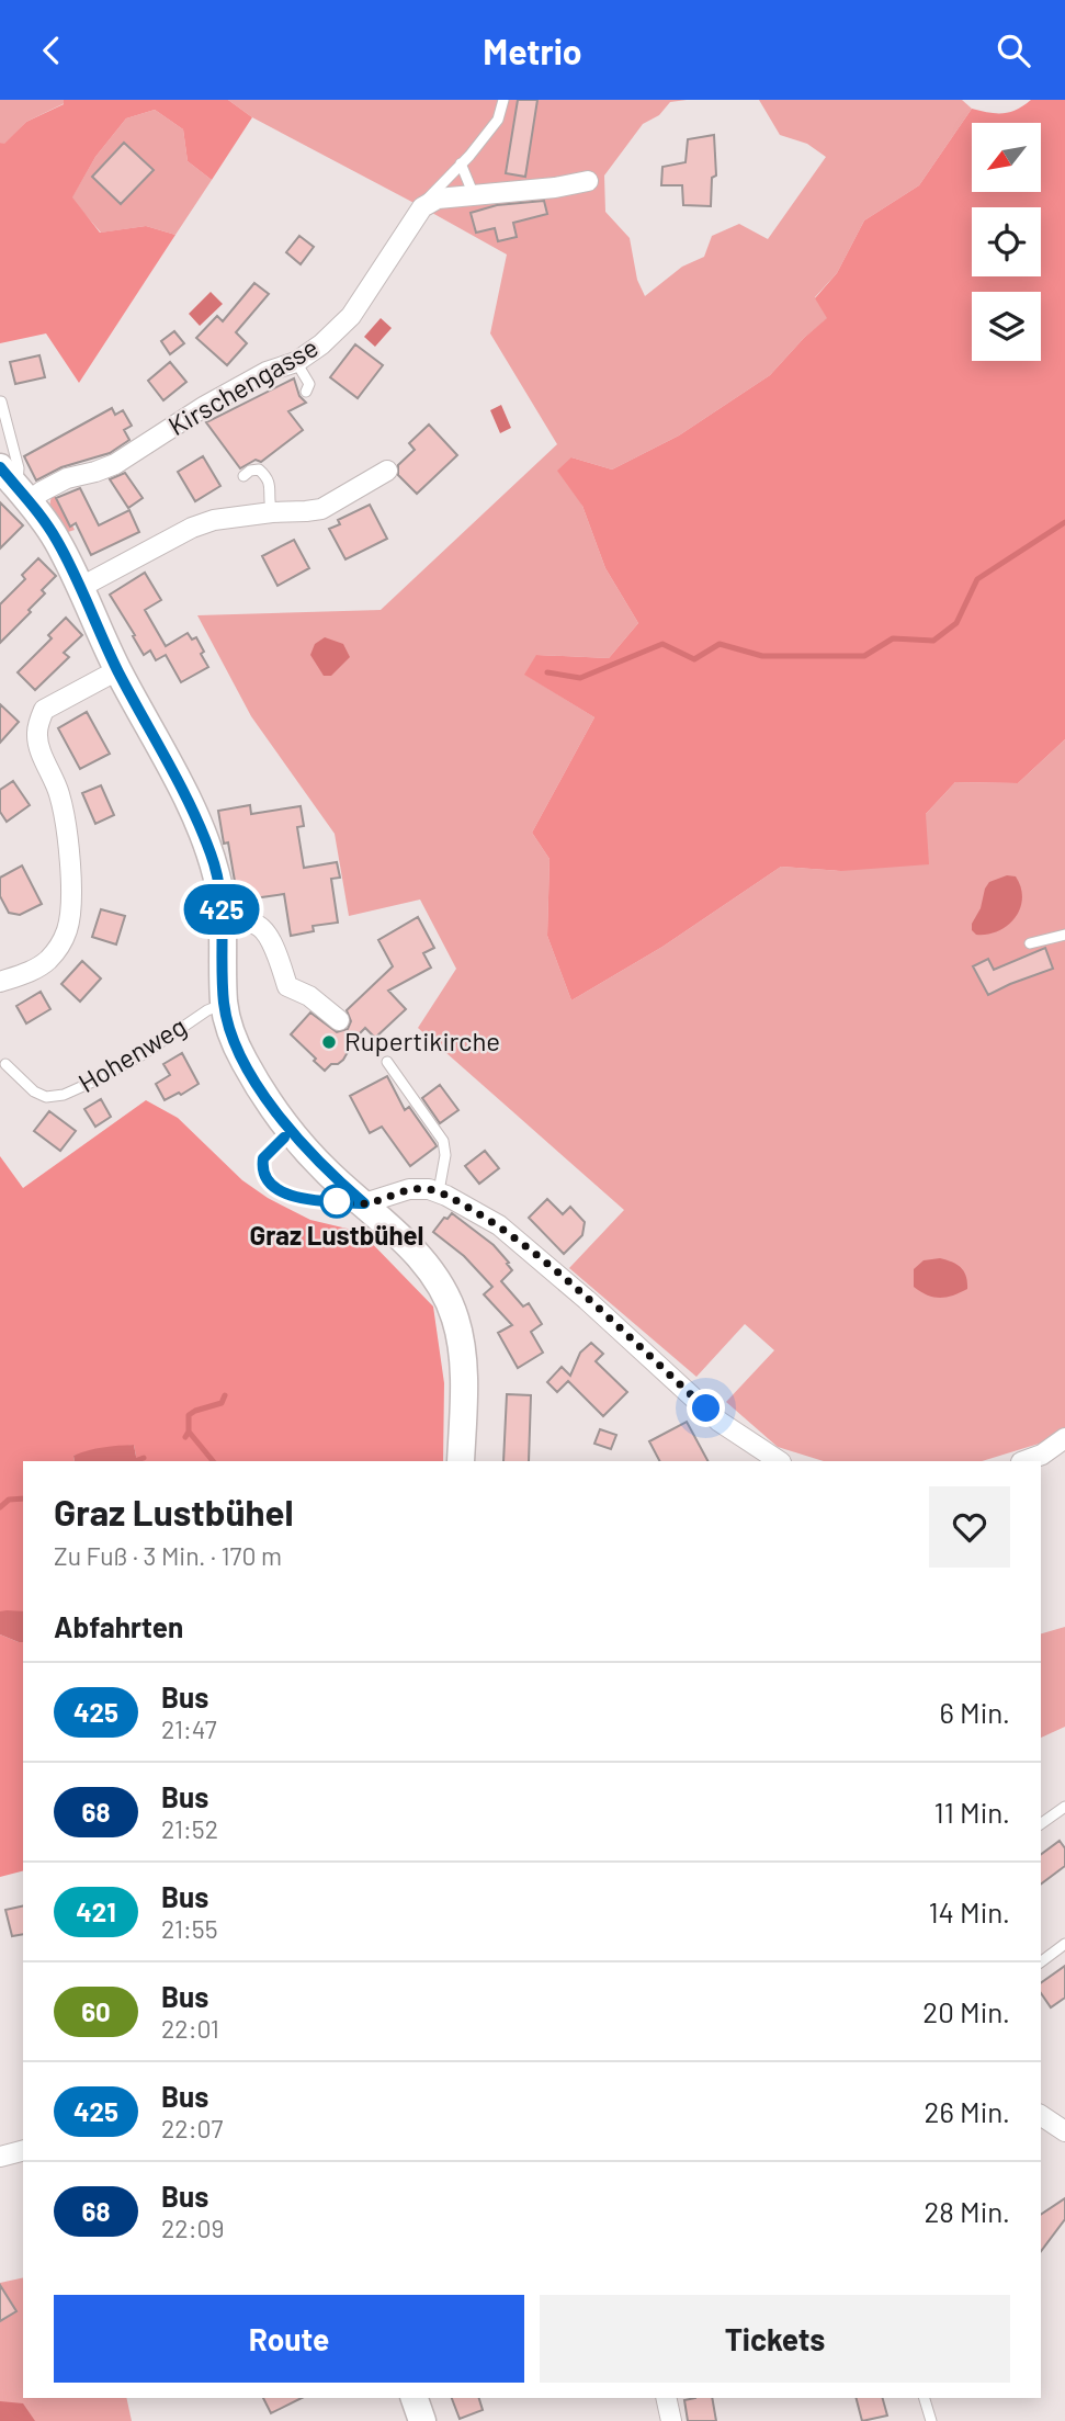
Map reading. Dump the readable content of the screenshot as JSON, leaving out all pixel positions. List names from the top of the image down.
{
  "streets": {
    "street": ["Kirschengasse"],
    "lane": ["Hohenweg"]
  },
  "places": ["Rupertikirche", "Graz Lustbühel"],
  "lines": ["bus line 425"],
  "north": "bottom left",
  "page": {
    "header": "Metrio",
    "on_map": "425",
    "heading": [
      ["Graz Lustbühel", "Zu Fuß · 3 Min. · 170 m"],
      "Abfahrten"
    ],
    "list": [
      {
        "mark": "425",
        "name": "Bus",
        "note": "21:47",
        "value": "6 Min."
      },
      {
        "mark": "68",
        "name": "Bus",
        "note": "21:52",
        "value": "11 Min."
      },
      {
        "mark": "421",
        "name": "Bus",
        "note": "21:55",
        "value": "14 Min."
      },
      {
        "mark": "60",
        "name": "Bus",
        "note": "22:01",
        "value": "20 Min."
      },
      {
        "mark": "425",
        "name": "Bus",
        "note": "22:07",
        "value": "26 Min."
      },
      {
        "mark": "68",
        "name": "Bus",
        "note": "22:09",
        "value": "28 Min."
      }
    ],
    "buttons": ["Route", "Tickets"]
  }
}
